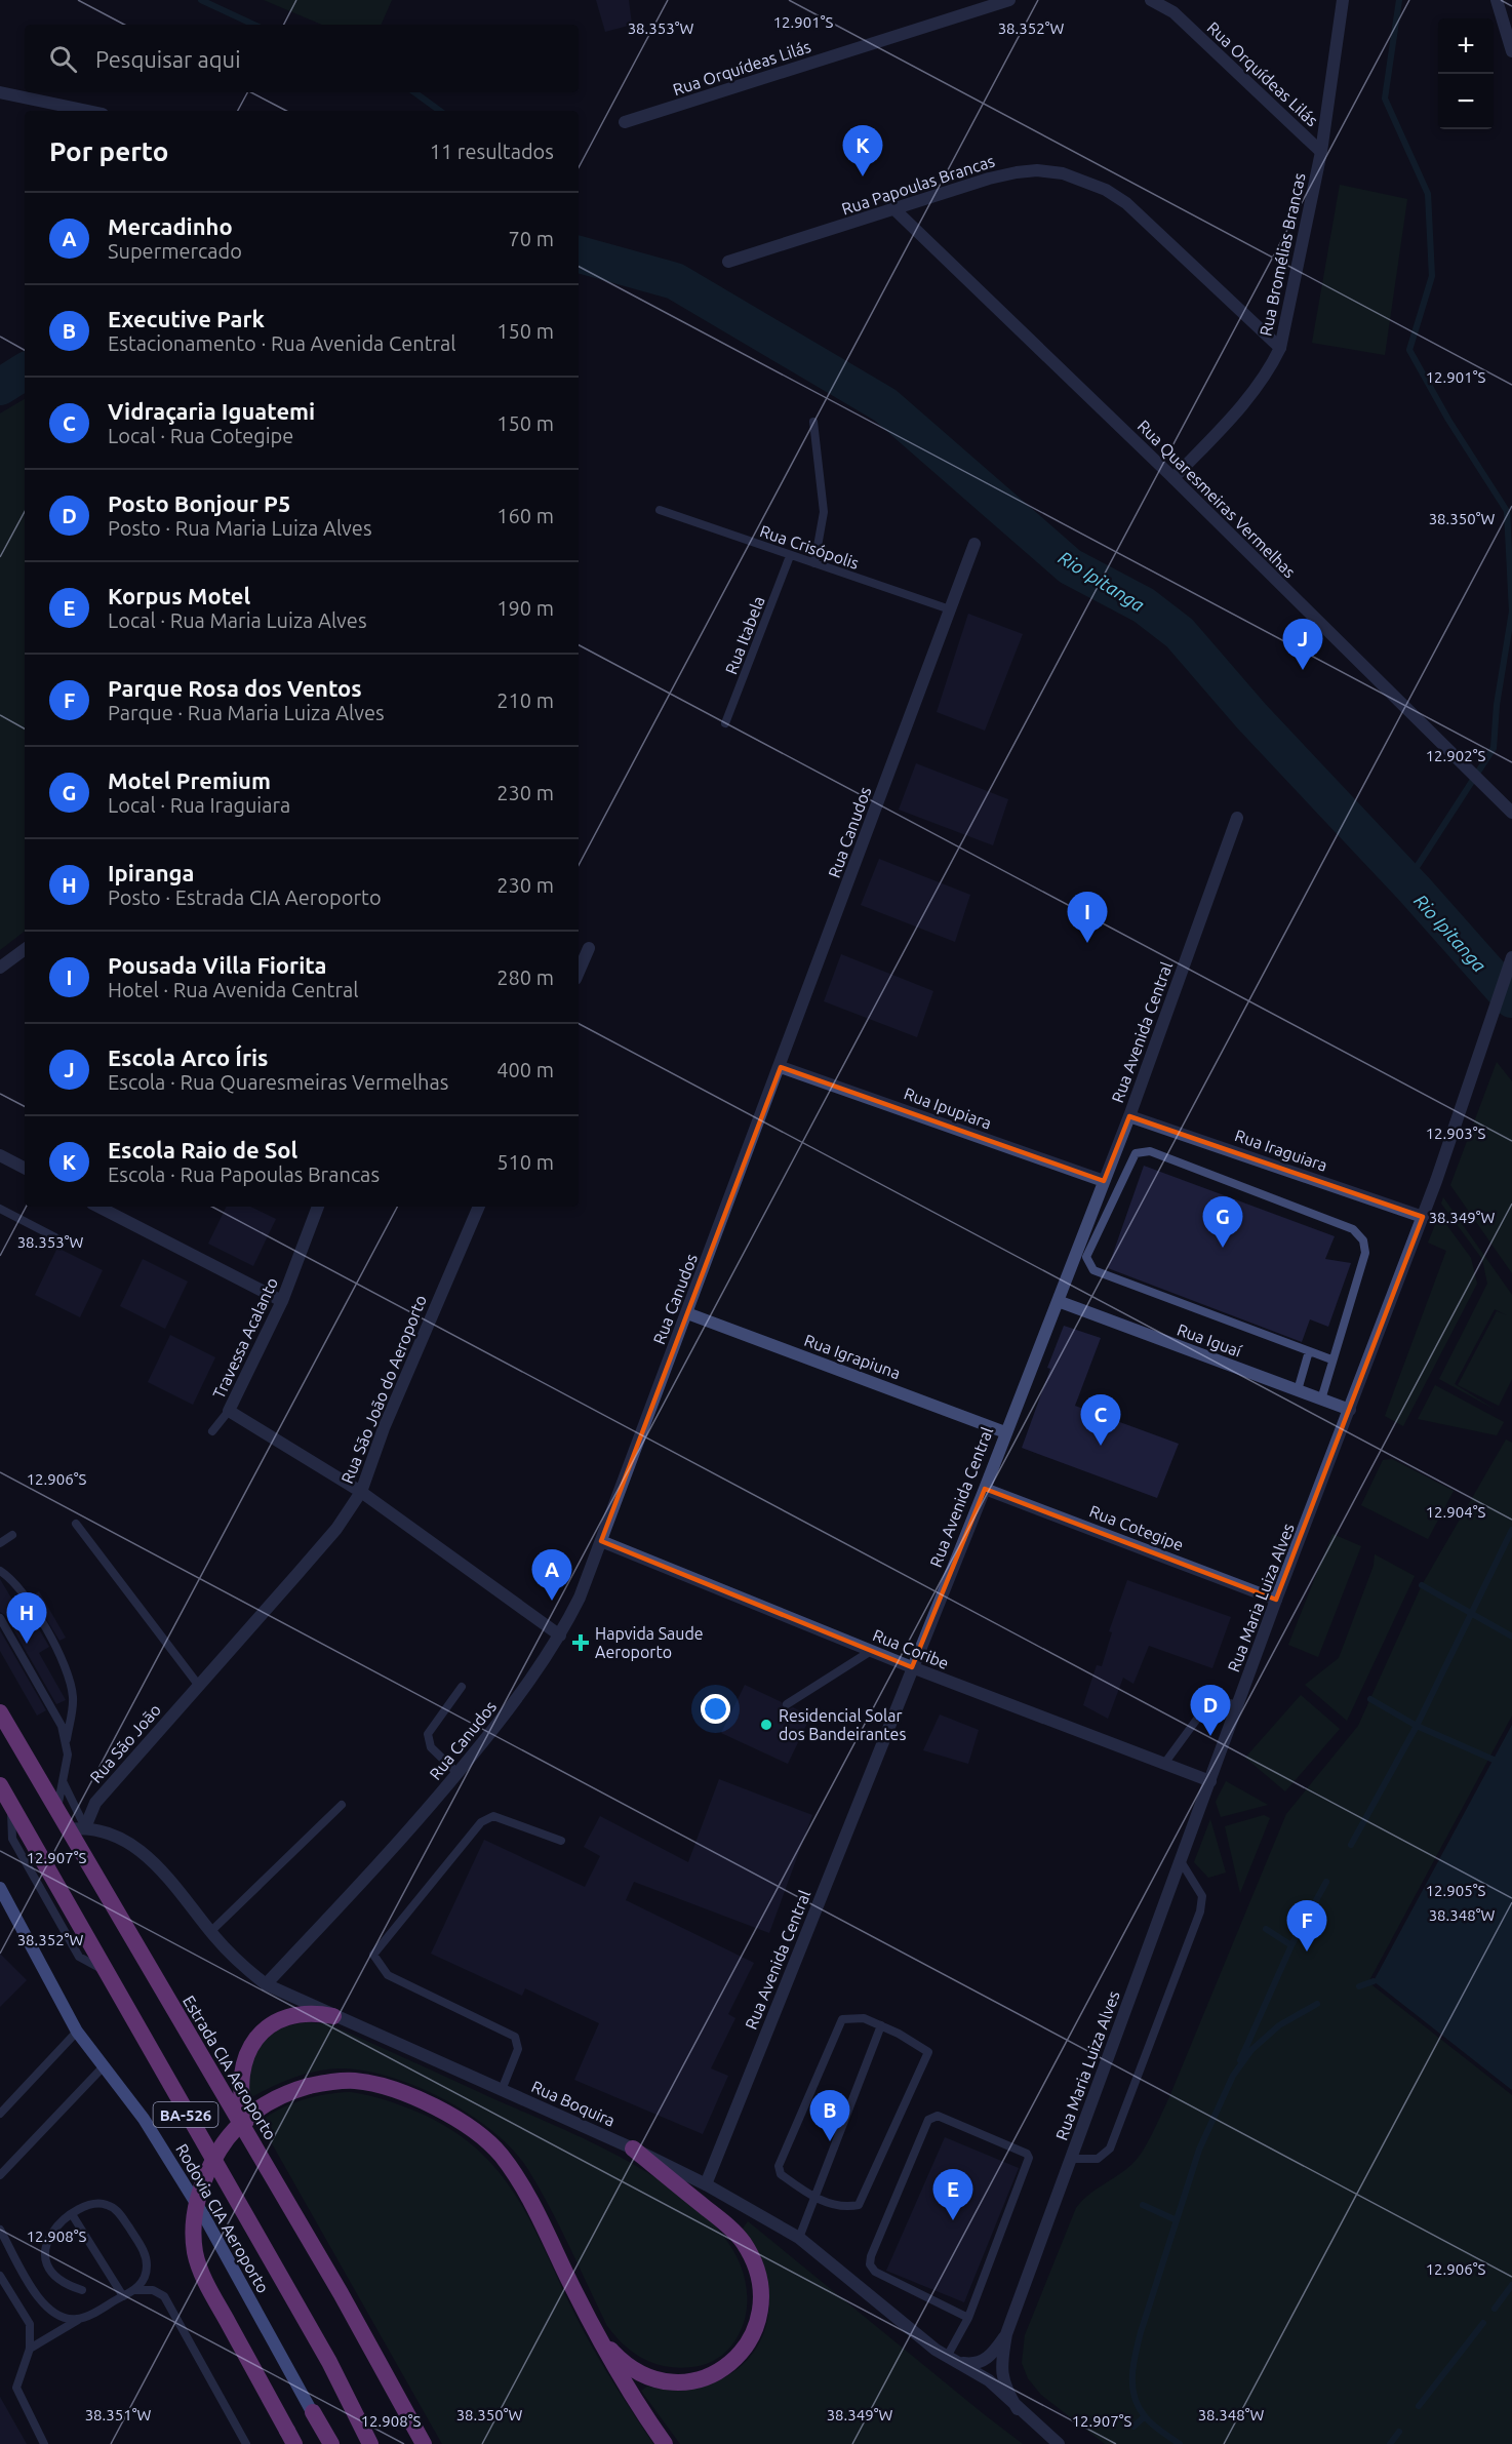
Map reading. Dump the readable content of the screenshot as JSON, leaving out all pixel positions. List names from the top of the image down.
{
  "streets": {
    "highway": ["Estrada CIA Aeroporto", "BA-526"],
    "main road": ["Rodovia CIA Aeroporto"],
    "street": [
      "Rua Orquídeas Lilás",
      "Rua Papoulas Brancas",
      "Rua Bromélias Brancas",
      "Rua Quaresmeiras Vermelhas",
      "Rua Canudos",
      "Rua Avenida Central",
      "Rua Ipupiara",
      "Rua Iraguiara",
      "Travessa Acalanto",
      "Rua Iguaí",
      "Rua Igrapiuna",
      "Rua São João do Aeroporto",
      "Rua Cotegipe",
      "Rua Maria Luiza Alves",
      "Rua Coribe",
      "Rua São João",
      "Rua Boquira"
    ],
    "lane": ["Rua Crisópolis", "Rua Itabela"]
  },
  "crossings": [
    ["Rua Orquídeas Lilás", "Rua Bromélias Brancas"],
    ["Rua Papoulas Brancas", "Rua Bromélias Brancas"],
    ["Rua Papoulas Brancas", "Rua Quaresmeiras Vermelhas"],
    ["Rua Bromélias Brancas", "Rua Quaresmeiras Vermelhas"],
    ["Rua Crisópolis", "Rua Itabela"],
    ["Rua Crisópolis", "Rua Canudos"],
    ["Rua Canudos", "Rua Ipupiara"],
    ["Rua Canudos", "Travessa Acalanto"],
    ["Rua Canudos", "Rua Igrapiuna"],
    ["Rua Canudos", "Rua Coribe"],
    ["Rua Canudos", "Rua Boquira"],
    ["Rua Avenida Central", "Rua Ipupiara"],
    ["Rua Avenida Central", "Rua Iraguiara"],
    ["Rua Avenida Central", "Rua Iguaí"],
    ["Rua Avenida Central", "Rua Igrapiuna"],
    ["Rua Avenida Central", "Rua Cotegipe"],
    ["Rua Avenida Central", "Rua Coribe"],
    ["Rua Avenida Central", "Rua Boquira"],
    ["Rua Iraguiara", "Rua Maria Luiza Alves"],
    ["Travessa Acalanto", "Rua São João do Aeroporto"],
    ["Rua Iguaí", "Rua Maria Luiza Alves"],
    ["Rua São João do Aeroporto", "Rua São João"],
    ["Rua Cotegipe", "Rua Maria Luiza Alves"],
    ["Rua Maria Luiza Alves", "Rua Coribe"],
    ["Rua Maria Luiza Alves", "Rua Boquira"],
    ["Rua São João", "Rua Boquira"],
    ["Estrada CIA Aeroporto", "Rua Boquira"]
  ],
  "water": ["Rio Ipitanga"],
  "places": {
    "health": ["Hapvida Saude Aeroporto"],
    "other": ["Residencial Solar dos Bandeirantes"]
  },
  "page": {
    "map_buttons": ["+", "−"],
    "search": "Pesquisar aqui",
    "heading": ["Por perto", "11 resultados"],
    "pins": [
      "K",
      "J",
      "I",
      "G",
      "C",
      "A",
      "H",
      "D",
      "F",
      "B",
      "E"
    ],
    "list": [
      {
        "mark": "A",
        "name": "Mercadinho",
        "note": "Supermercado",
        "value": "70 m"
      },
      {
        "mark": "B",
        "name": "Executive Park",
        "note": "Estacionamento · Rua Avenida Central",
        "value": "150 m"
      },
      {
        "mark": "C",
        "name": "Vidraçaria Iguatemi",
        "note": "Local · Rua Cotegipe",
        "value": "150 m"
      },
      {
        "mark": "D",
        "name": "Posto Bonjour P5",
        "note": "Posto · Rua Maria Luiza Alves",
        "value": "160 m"
      },
      {
        "mark": "E",
        "name": "Korpus Motel",
        "note": "Local · Rua Maria Luiza Alves",
        "value": "190 m"
      },
      {
        "mark": "F",
        "name": "Parque Rosa dos Ventos",
        "note": "Parque · Rua Maria Luiza Alves",
        "value": "210 m"
      },
      {
        "mark": "G",
        "name": "Motel Premium",
        "note": "Local · Rua Iraguiara",
        "value": "230 m"
      },
      {
        "mark": "H",
        "name": "Ipiranga",
        "note": "Posto · Estrada CIA Aeroporto",
        "value": "230 m"
      },
      {
        "mark": "I",
        "name": "Pousada Villa Fiorita",
        "note": "Hotel · Rua Avenida Central",
        "value": "280 m"
      },
      {
        "mark": "J",
        "name": "Escola Arco Íris",
        "note": "Escola · Rua Quaresmeiras Vermelhas",
        "value": "400 m"
      },
      {
        "mark": "K",
        "name": "Escola Raio de Sol",
        "note": "Escola · Rua Papoulas Brancas",
        "value": "510 m"
      }
    ]
  },
  "coordinates": [
    "12.901°S",
    "38.353°W",
    "38.352°W",
    "38.350°W",
    "12.902°S",
    "12.903°S",
    "38.349°W",
    "12.906°S",
    "12.904°S",
    "12.907°S",
    "12.905°S",
    "38.348°W",
    "12.908°S",
    "38.351°W"
  ]
}
